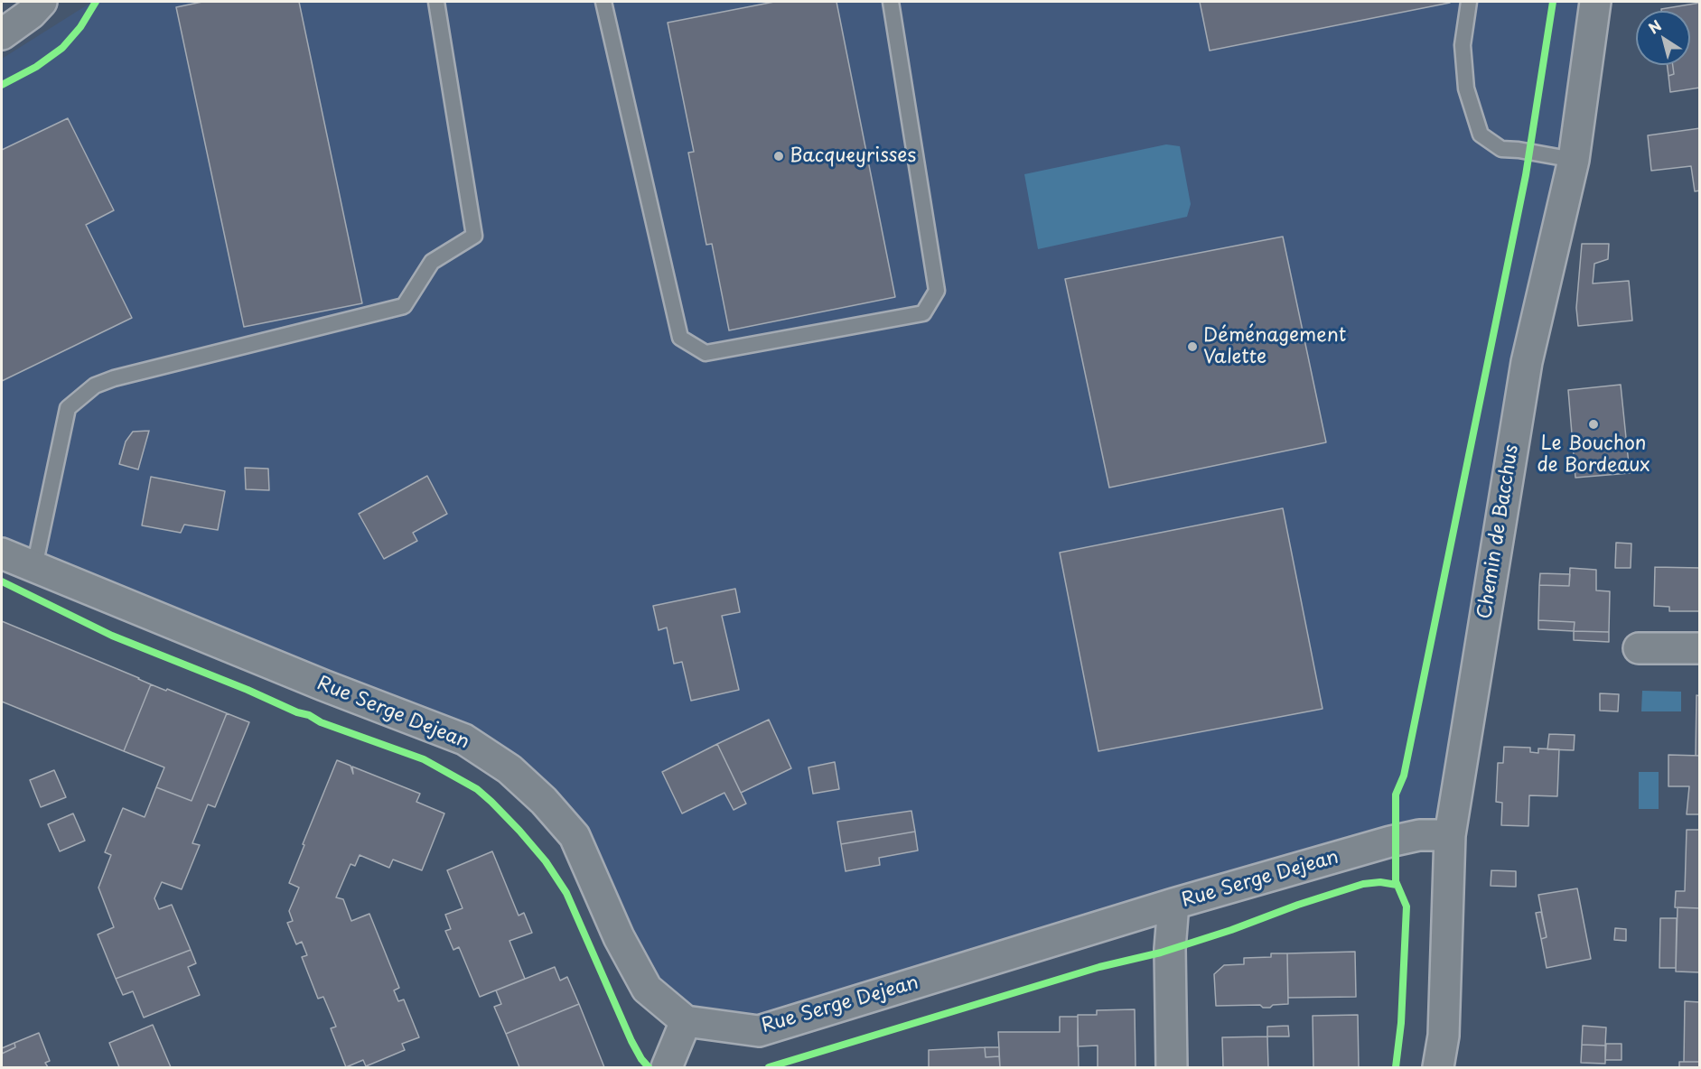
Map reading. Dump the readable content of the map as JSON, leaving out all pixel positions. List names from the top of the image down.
{
  "streets": {
    "street": ["Chemin de Bacchus", "Rue Serge Dejean"]
  },
  "crossings": [
    ["Chemin de Bacchus", "Rue Serge Dejean"]
  ],
  "places": ["Bacqueyrisses", "Déménagement Valette", "Le Bouchon de Bordeaux"],
  "north": "top left"
}
